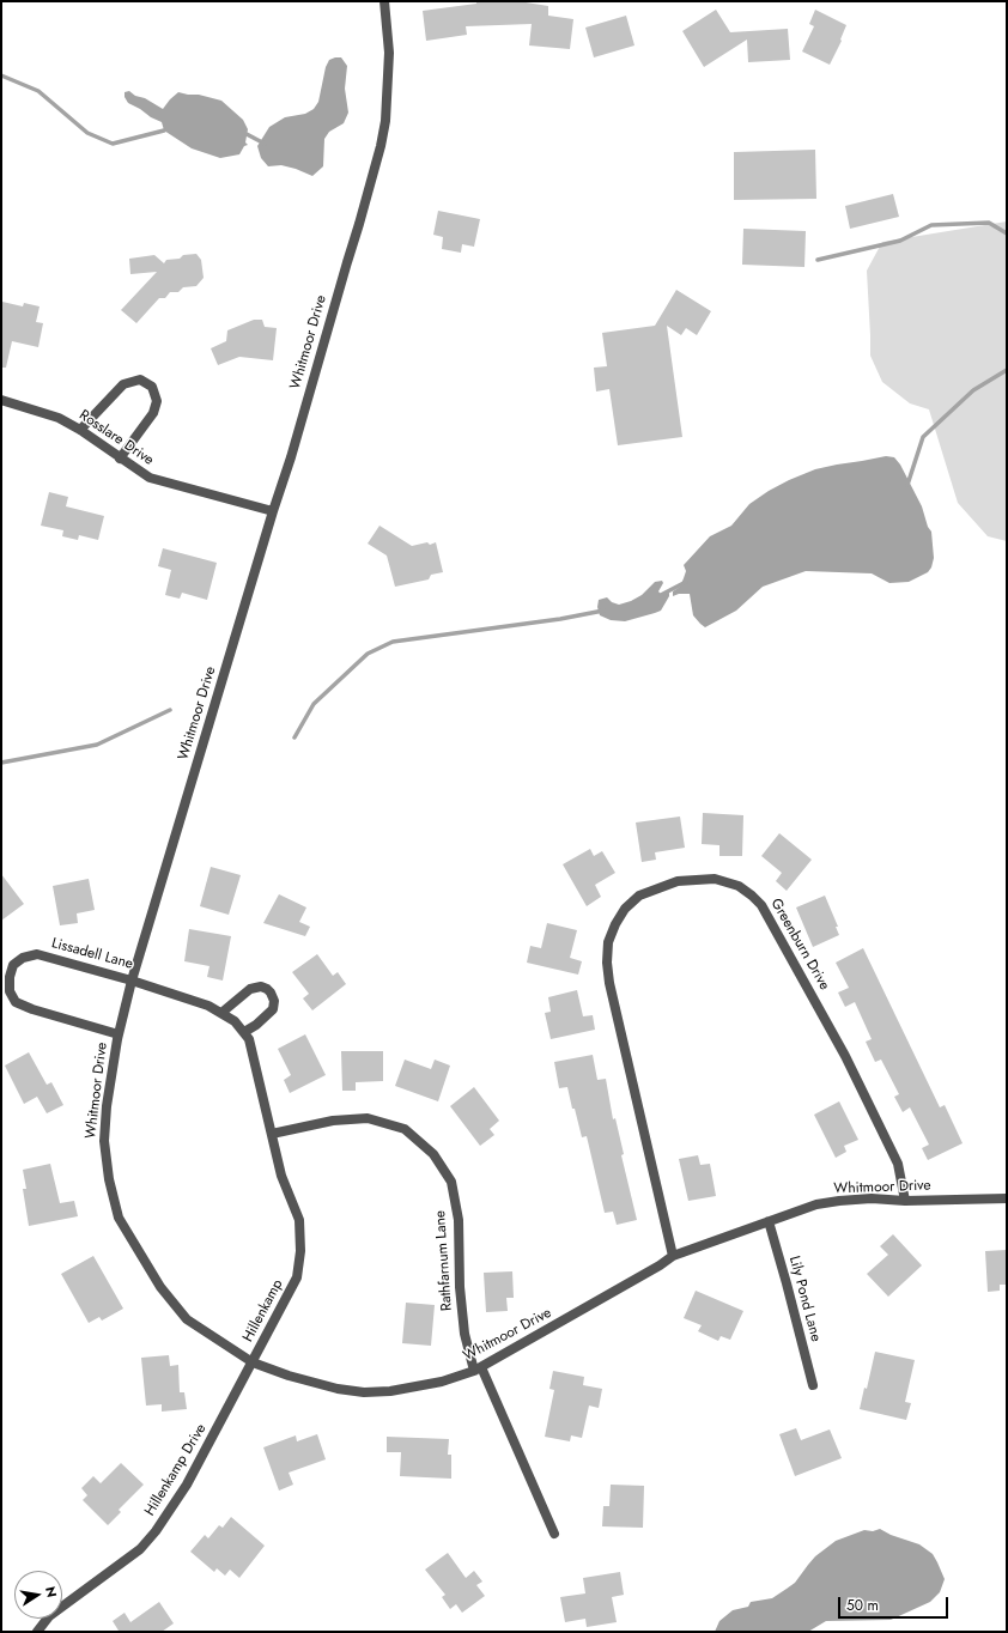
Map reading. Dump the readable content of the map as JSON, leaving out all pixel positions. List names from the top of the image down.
{
  "streets": {
    "street": [
      "Whitmoor Drive",
      "Rosslare Drive",
      "Greenburn Drive",
      "Lissadell Lane",
      "Rathfarnum Lane",
      "Lily Pond Lane",
      "Hillenkamp",
      "Hillenkamp Drive"
    ]
  },
  "crossings": [
    ["Whitmoor Drive", "Rosslare Drive"],
    ["Whitmoor Drive", "Greenburn Drive"],
    ["Whitmoor Drive", "Lissadell Lane"],
    ["Whitmoor Drive", "Rathfarnum Lane"],
    ["Whitmoor Drive", "Lily Pond Lane"],
    ["Whitmoor Drive", "Hillenkamp"],
    ["Whitmoor Drive", "Hillenkamp Drive"],
    ["Lissadell Lane", "Rathfarnum Lane"],
    ["Lissadell Lane", "Hillenkamp"],
    ["Rathfarnum Lane", "Hillenkamp"],
    ["Hillenkamp", "Hillenkamp Drive"]
  ],
  "scale_bar": "50 m",
  "north": "right"
}
